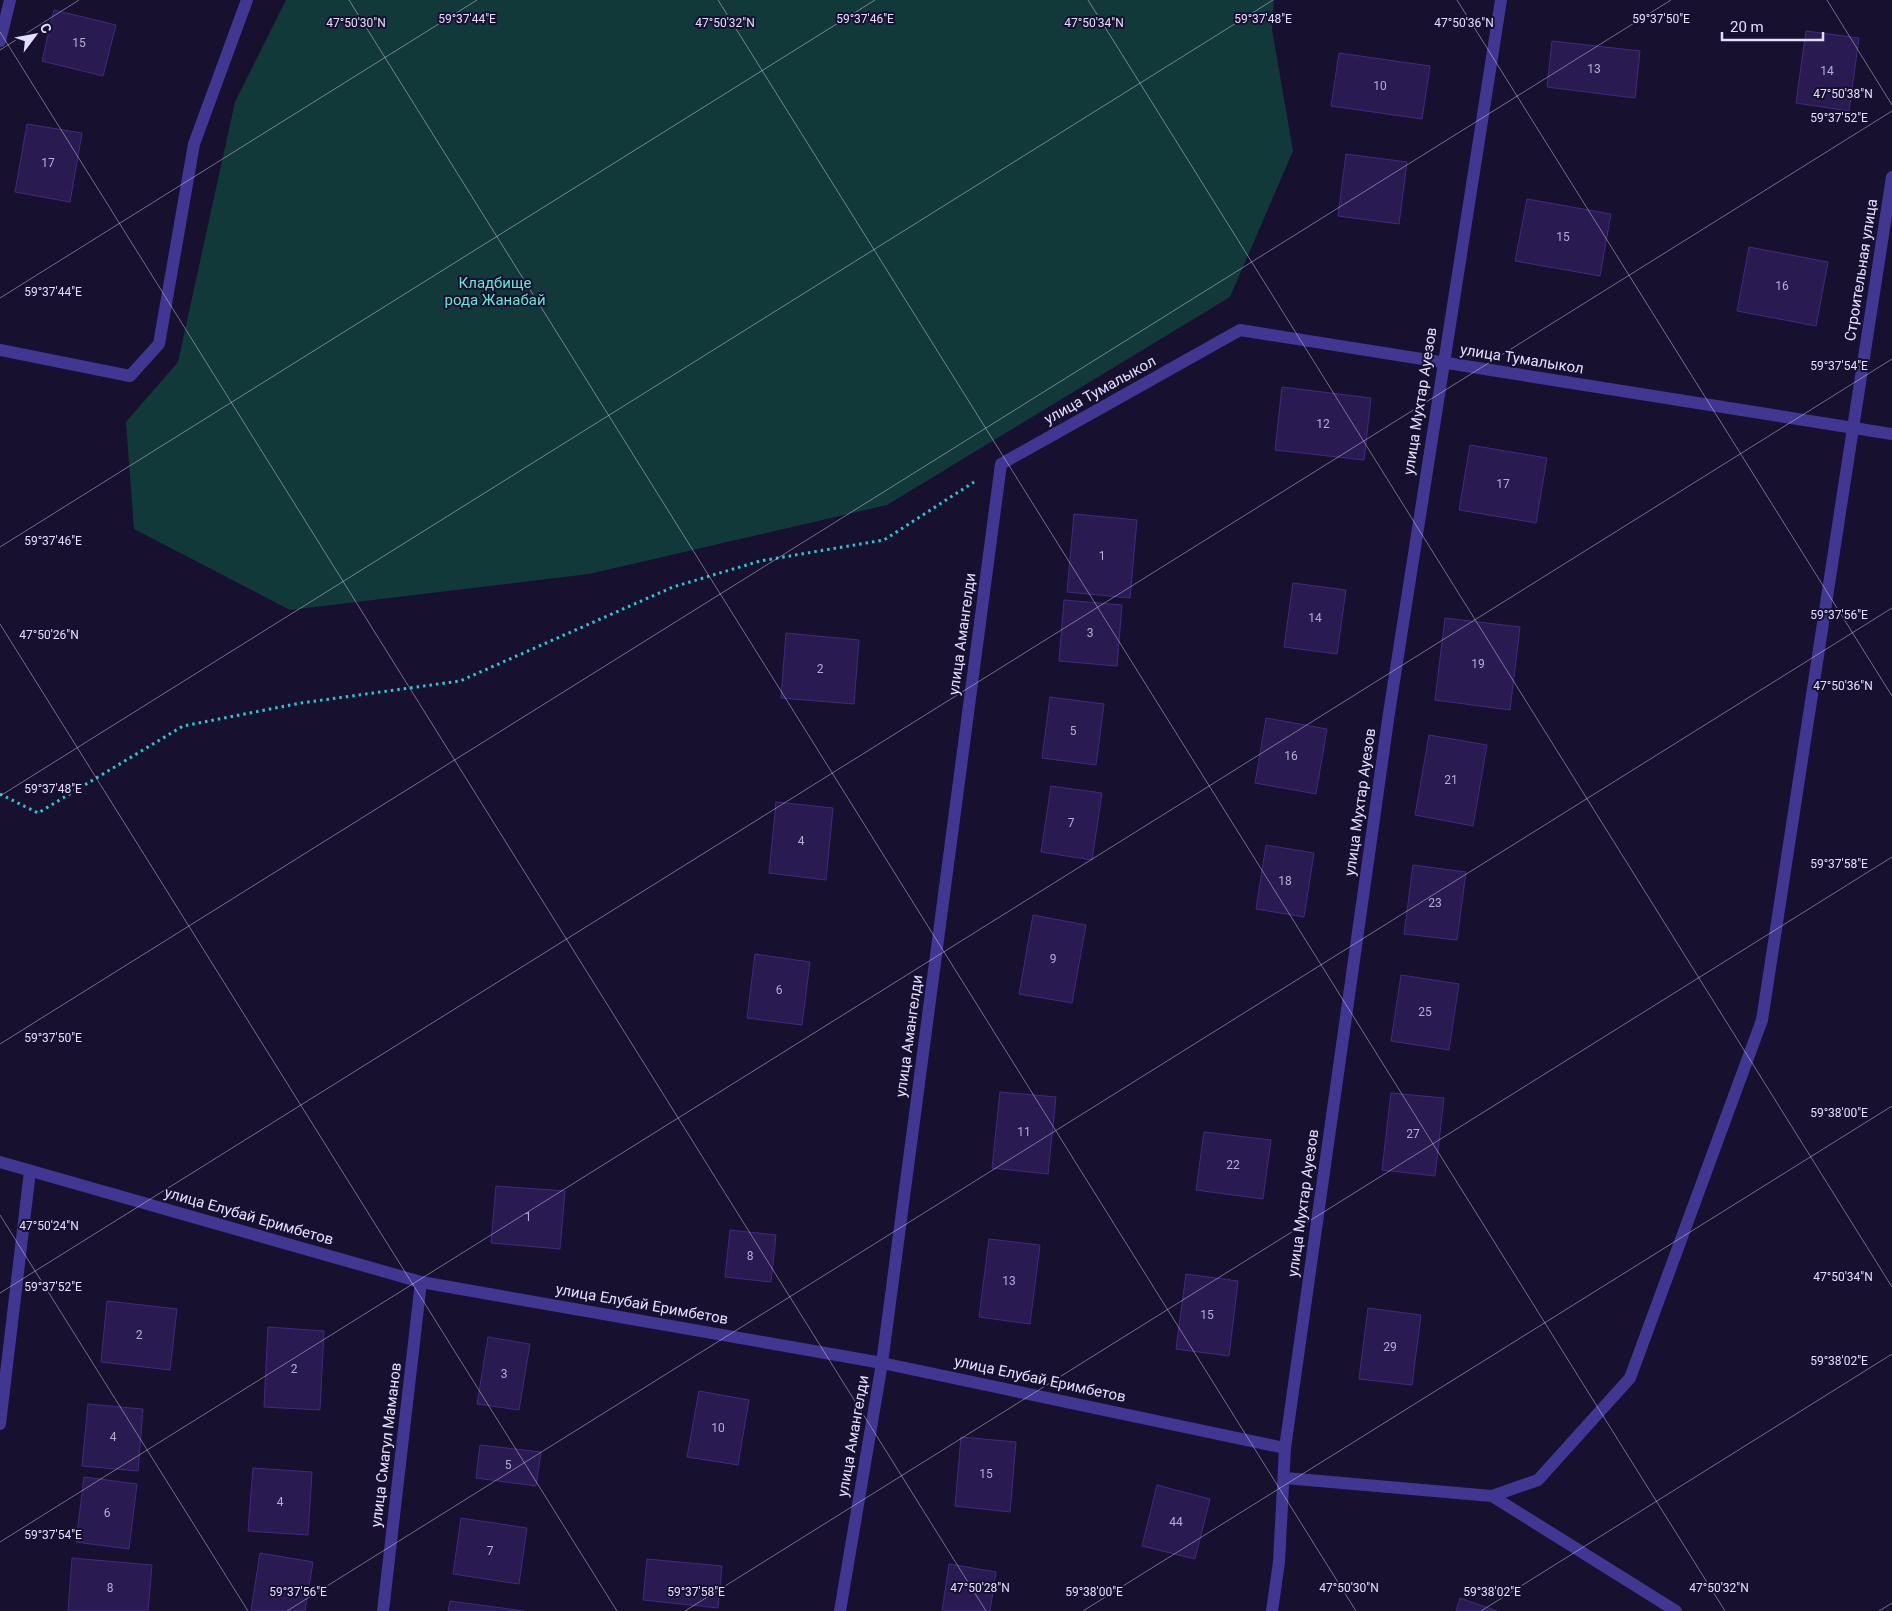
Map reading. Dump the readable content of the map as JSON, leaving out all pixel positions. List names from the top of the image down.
{
  "streets": {
    "street": [
      "Строительная улица",
      "улица Тумалыкол",
      "улица Мухтар Ауезов",
      "улица Амангелди",
      "улица Елубай Еримбетов",
      "улица Смагул Маманов"
    ]
  },
  "crossings": [
    ["Строительная улица", "улица Тумалыкол"],
    ["улица Тумалыкол", "улица Мухтар Ауезов"],
    ["улица Тумалыкол", "улица Амангелди"],
    ["улица Мухтар Ауезов", "улица Елубай Еримбетов"],
    ["улица Амангелди", "улица Елубай Еримбетов"],
    ["улица Елубай Еримбетов", "улица Смагул Маманов"]
  ],
  "parks": ["Кладбище рода Жанабай"],
  "house_numbers": [
    "15",
    "13",
    "14",
    "10",
    "17",
    "15",
    "16",
    "12",
    "17",
    "1",
    "14",
    "3",
    "19",
    "2",
    "5",
    "16",
    "21",
    "7",
    "4",
    "18",
    "23",
    "9",
    "6",
    "25",
    "11",
    "27",
    "22",
    "1",
    "8",
    "13",
    "15",
    "2",
    "29",
    "2",
    "3",
    "10",
    "4",
    "5",
    "15",
    "4",
    "6",
    "44",
    "7",
    "8"
  ],
  "scale_bar": "20 m",
  "north": "top right",
  "coordinates": [
    "59°37'46\"E",
    "59°37'48\"E",
    "59°37'50\"E",
    "59°37'44\"E",
    "47°50'30\"N",
    "47°50'32\"N",
    "47°50'34\"N",
    "47°50'36\"N",
    "47°50'38\"N",
    "59°37'52\"E",
    "59°37'54\"E",
    "59°37'56\"E",
    "47°50'26\"N",
    "59°37'58\"E",
    "59°38'00\"E",
    "47°50'24\"N",
    "59°38'02\"E",
    "47°50'28\"N"
  ]
}
